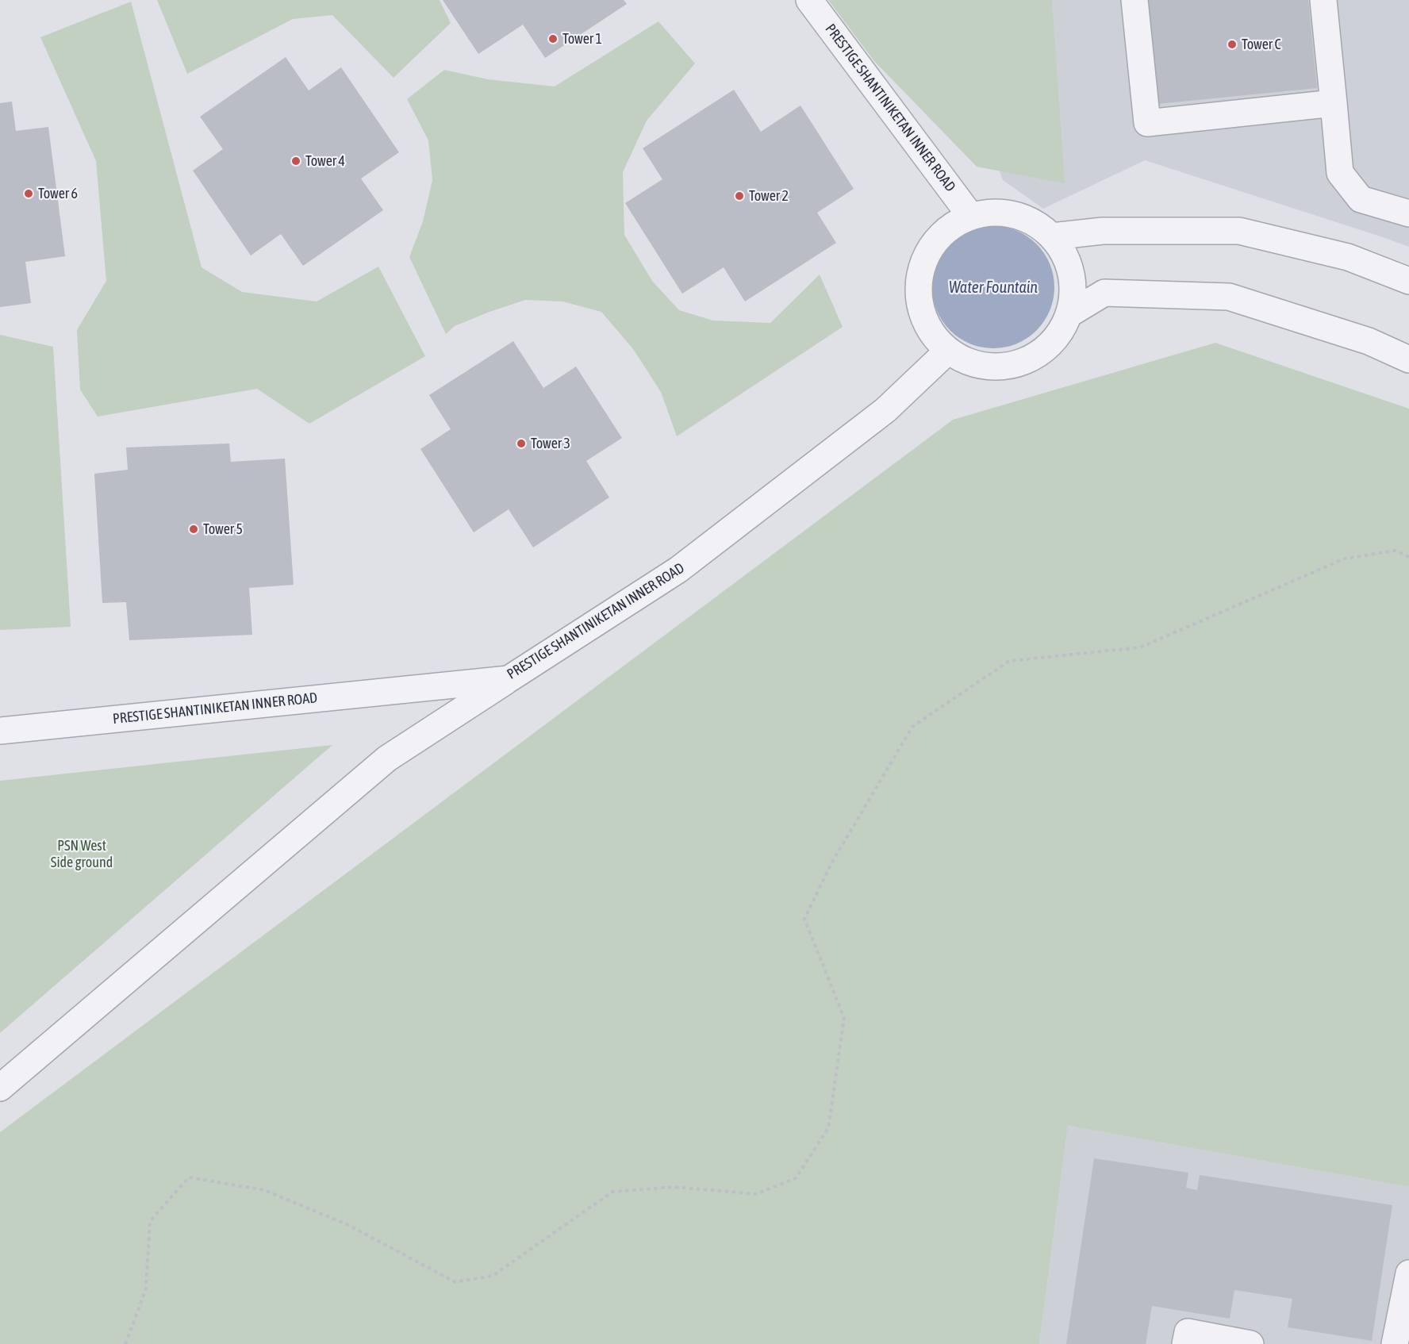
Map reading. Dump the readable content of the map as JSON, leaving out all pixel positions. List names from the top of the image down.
{
  "streets": {
    "street": ["PRESTIGE SHANTINIKETAN INNER ROAD"]
  },
  "water": ["Water Fountain"],
  "parks": ["PSN West Side ground"],
  "places": [
    "Tower 1",
    "Tower C",
    "Tower 4",
    "Tower 6",
    "Tower 2",
    "Tower 3",
    "Tower 5"
  ]
}
